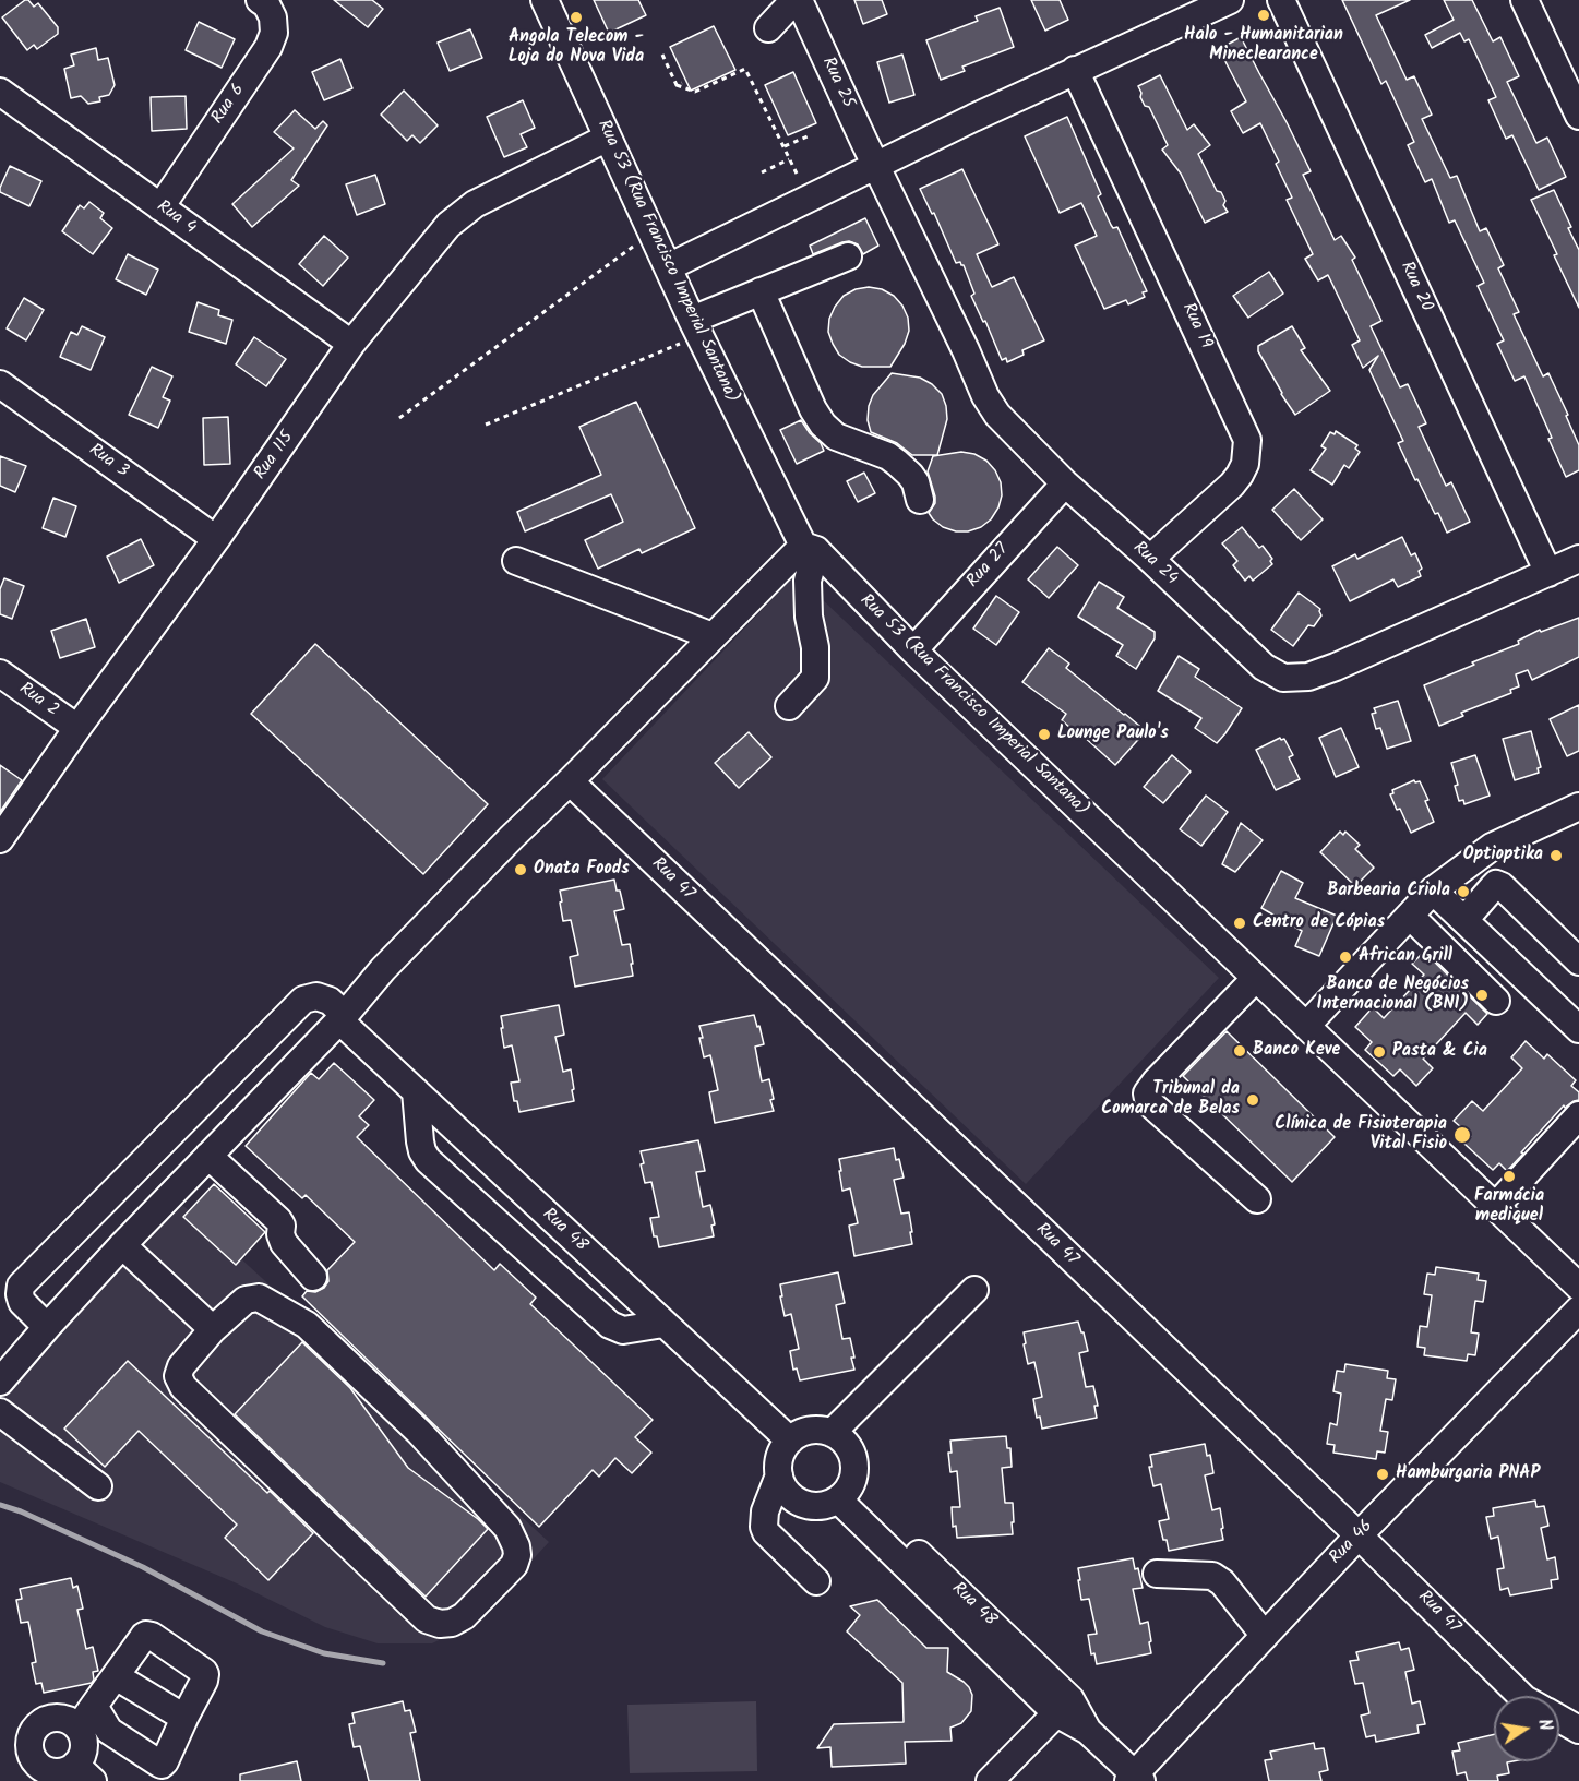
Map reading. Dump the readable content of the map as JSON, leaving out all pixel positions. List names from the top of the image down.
{
  "streets": {
    "street": [
      "Rua 25",
      "Rua 6",
      "Rua 4",
      "Rua 53 (Rua Francisco Imperial Santana)",
      "Rua 20",
      "Rua 19",
      "Rua 115",
      "Rua 3",
      "Rua 24",
      "Rua 27",
      "Rua 2",
      "Rua 47",
      "Rua 48",
      "Rua 46"
    ]
  },
  "crossings": [
    ["Rua 25", "Rua 24"],
    ["Rua 6", "Rua 4"],
    ["Rua 4", "Rua 115"],
    ["Rua 53 (Rua Francisco Imperial Santana)", "Rua 115"],
    ["Rua 53 (Rua Francisco Imperial Santana)", "Rua 27"],
    ["Rua 20", "Rua 24"],
    ["Rua 19", "Rua 24"],
    ["Rua 115", "Rua 3"],
    ["Rua 115", "Rua 2"],
    ["Rua 24", "Rua 27"],
    ["Rua 47", "Rua 46"],
    ["Rua 48", "Rua 46"]
  ],
  "places": [
    "Halo - Humanitarian Mineclearance",
    "Angola Telecom - Loja do Nova Vida",
    "Lounge Paulo's",
    "Optioptika",
    "Onata Foods",
    "Barbearia Criola",
    "Centro de Cópias",
    "African Grill",
    "Banco de Negócios Internacional (BNI)",
    "Banco Keve",
    "Pasta & Cia",
    "Tribunal da Comarca de Belas",
    "Clínica de Fisioterapia Vital Fisio",
    "Farmácia mediquel",
    "Hamburgaria PNAP"
  ],
  "north": "right"
}
